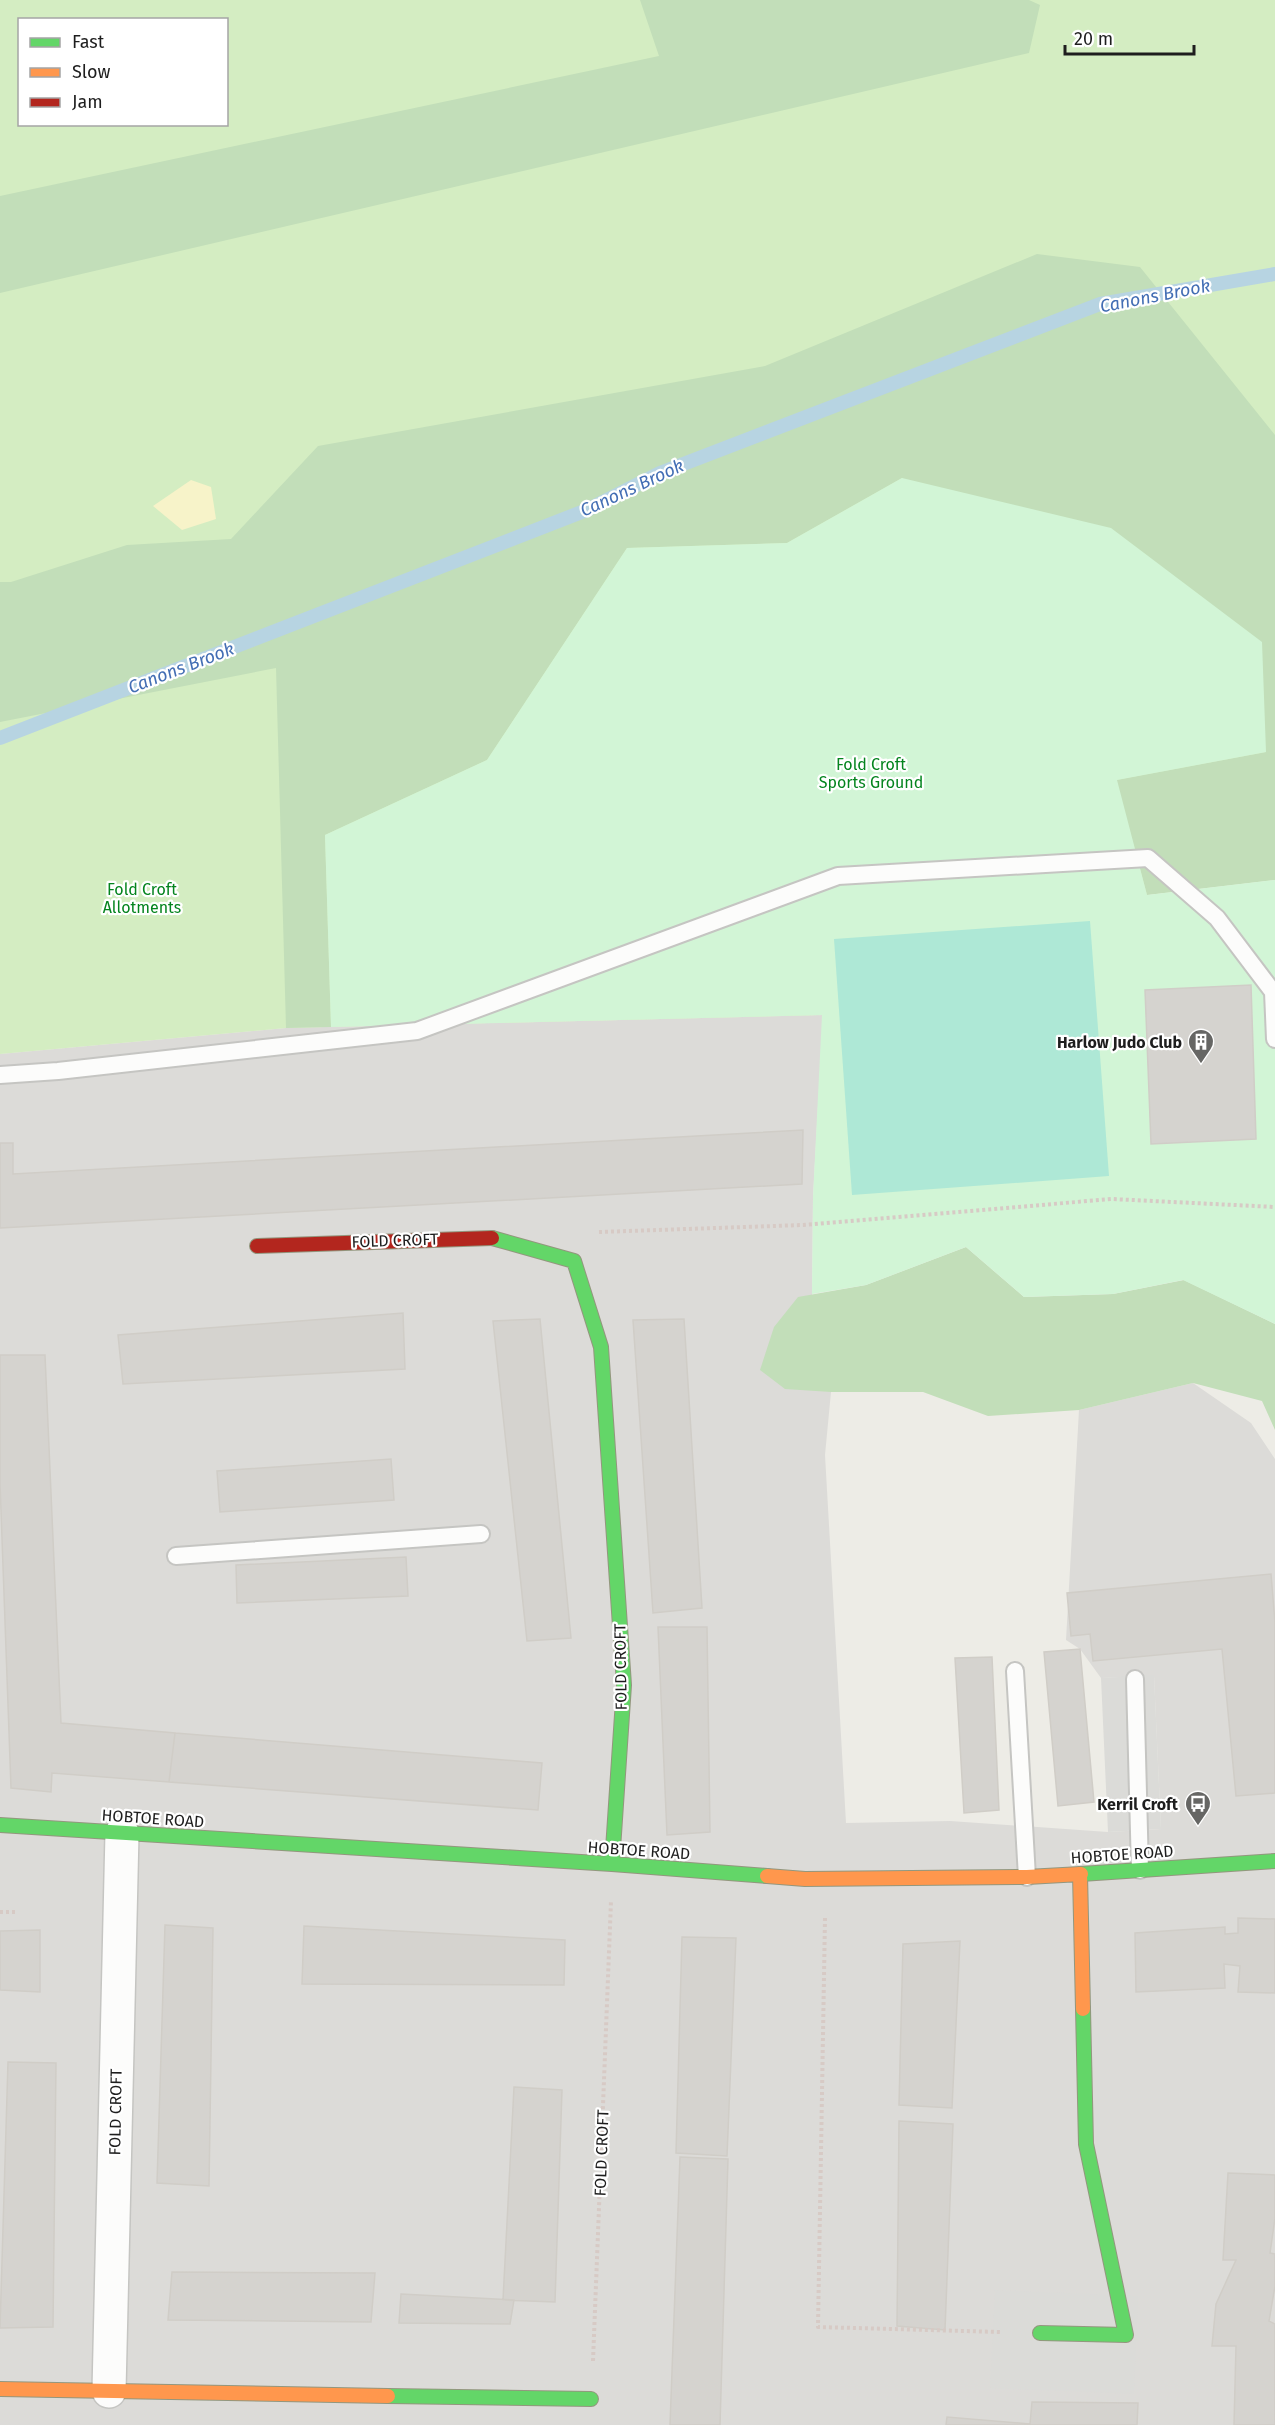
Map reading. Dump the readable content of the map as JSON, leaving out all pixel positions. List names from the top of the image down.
{
  "streets": {
    "street": ["FOLD CROFT", "HOBTOE ROAD"]
  },
  "crossings": [
    ["FOLD CROFT", "HOBTOE ROAD"]
  ],
  "water": ["Canons Brook"],
  "parks": ["Fold Croft Sports Ground", "Fold Croft Allotments"],
  "places": {
    "building": ["Harlow Judo Club"],
    "bus stop": ["Kerril Croft"]
  },
  "legend": ["Fast", "Slow", "Jam"],
  "scale_bar": "20 m"
}
